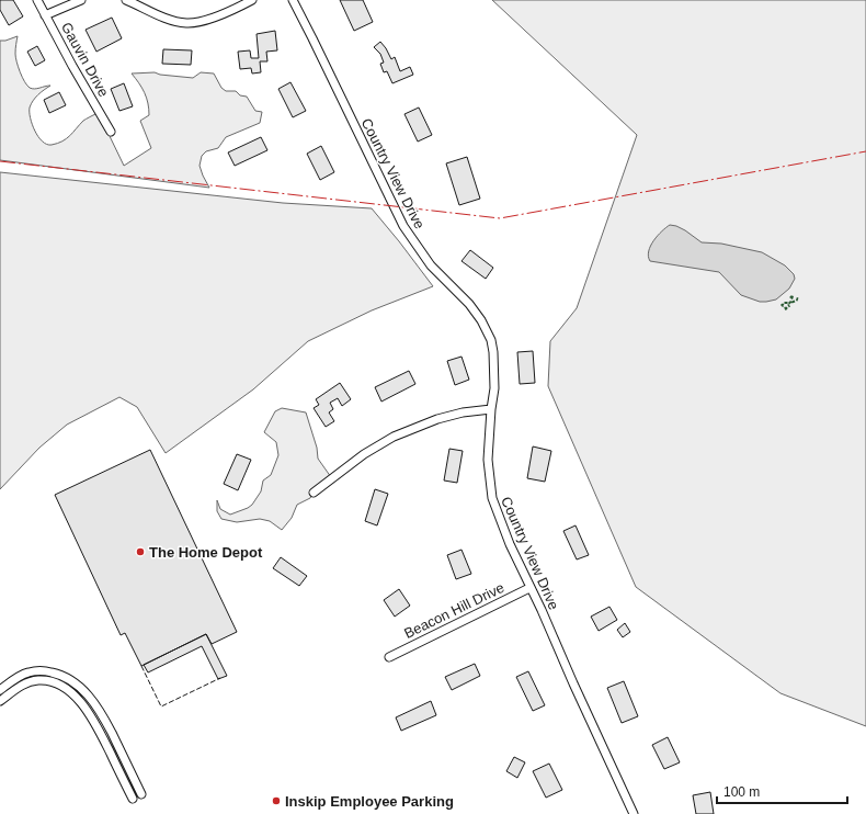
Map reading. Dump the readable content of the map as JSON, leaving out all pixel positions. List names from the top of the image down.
{
  "streets": {
    "street": ["Gauvin Drive", "Country View Drive", "Beacon Hill Drive"]
  },
  "crossings": [
    ["Country View Drive", "Beacon Hill Drive"]
  ],
  "places": ["The Home Depot", "Inskip Employee Parking"],
  "scale_bar": "100 m"
}
